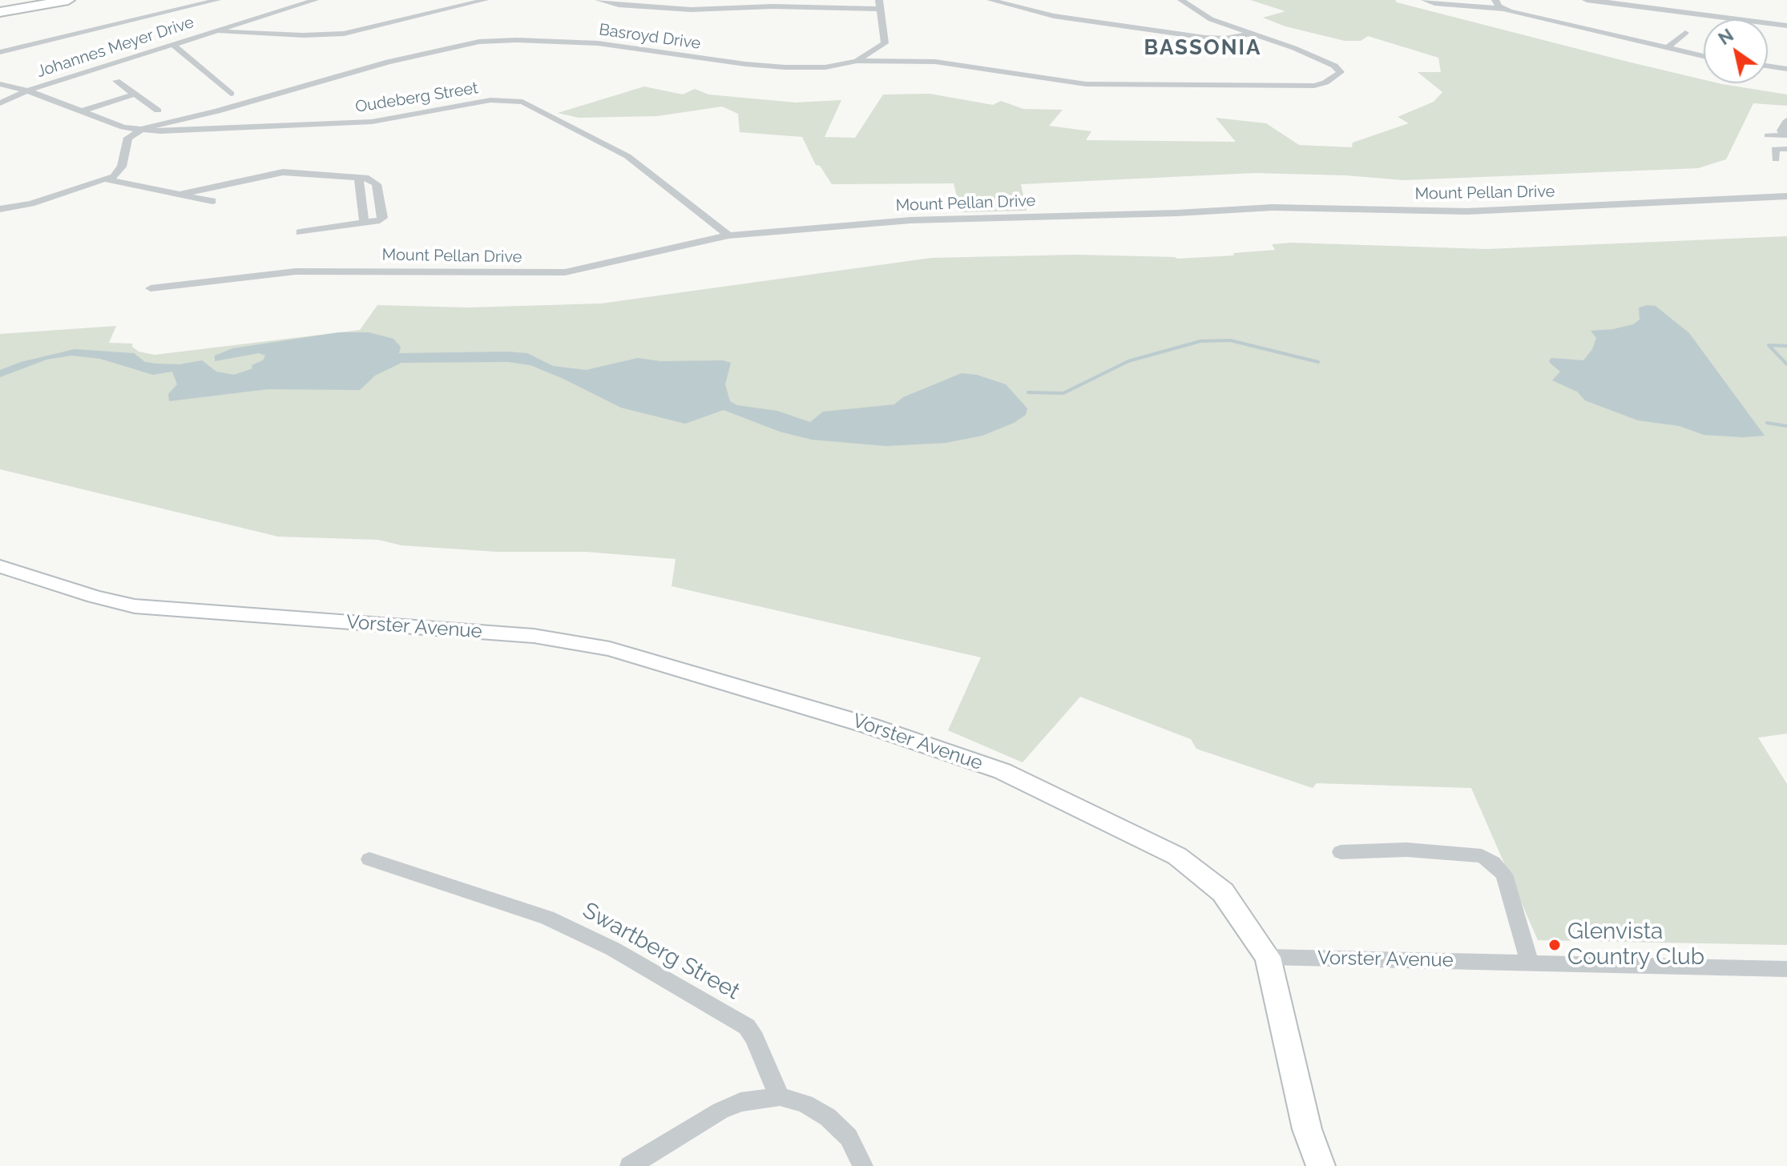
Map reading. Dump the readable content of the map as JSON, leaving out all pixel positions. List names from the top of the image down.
{
  "streets": {
    "main road": ["Vorster Avenue"],
    "street": [
      "Basroyd Drive",
      "Johannes Meyer Drive",
      "Oudeberg Street",
      "Mount Pellan Drive",
      "Swartberg Street"
    ]
  },
  "crossings": [
    ["Basroyd Drive", "Oudeberg Street"],
    ["Johannes Meyer Drive", "Oudeberg Street"],
    ["Oudeberg Street", "Mount Pellan Drive"]
  ],
  "districts": ["BASSONIA"],
  "places": ["Glenvista Country Club"],
  "north": "top left"
}
